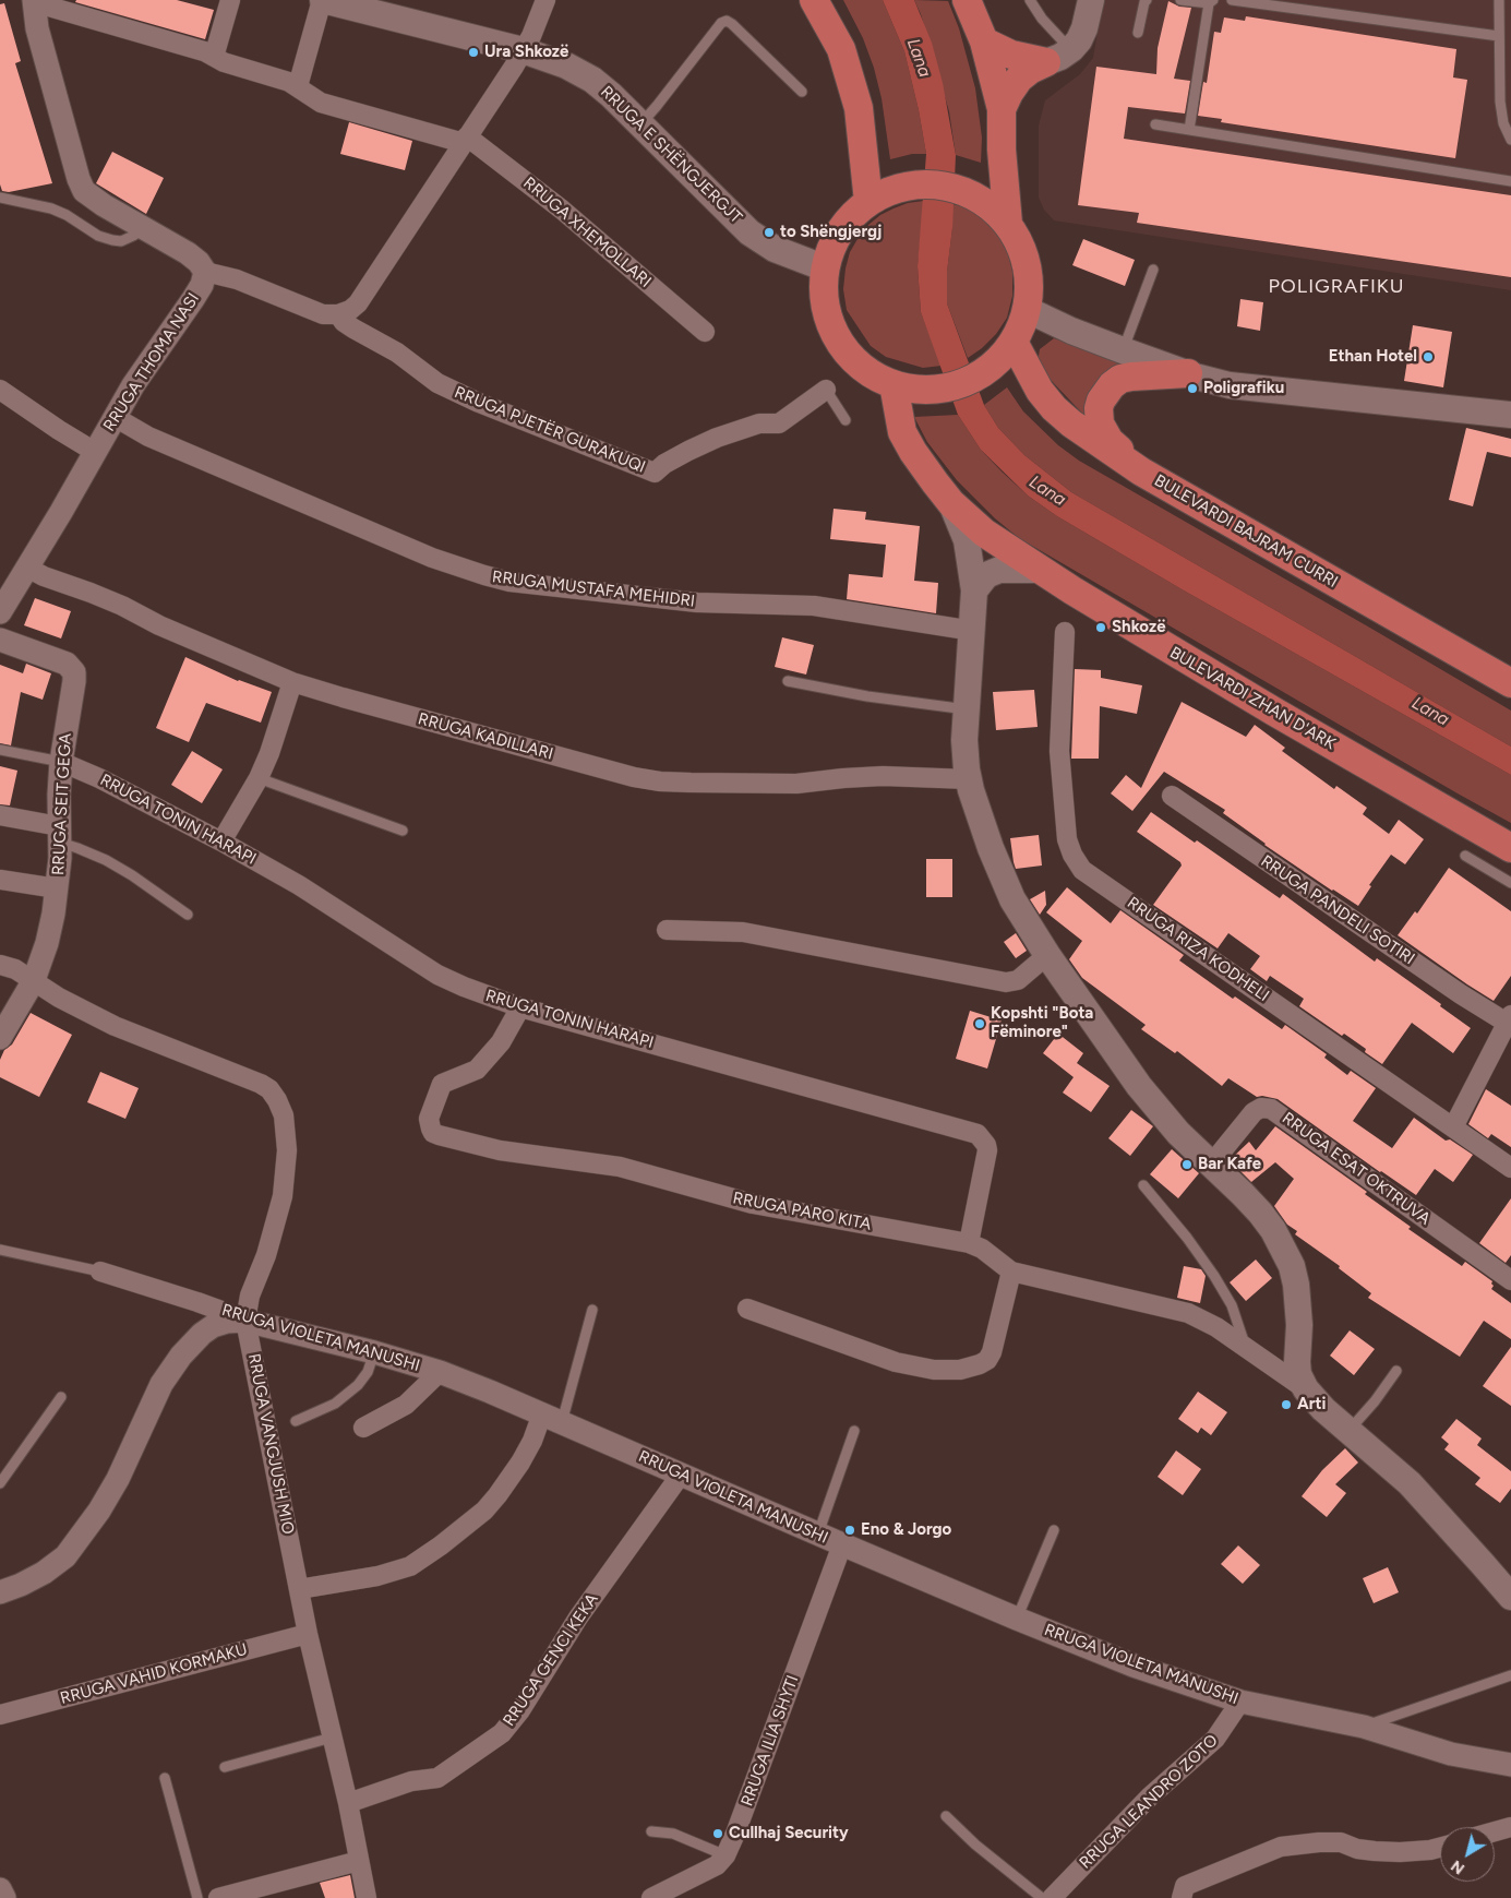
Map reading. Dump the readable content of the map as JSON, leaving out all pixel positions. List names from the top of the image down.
{
  "streets": {
    "main road": ["RRUGA E SHËNGJERGJT", "BULEVARDI BAJRAM CURRI", "BULEVARDI ZHAN D'ARK"],
    "street": [
      "RRUGA XHEMOLLARI",
      "RRUGA THOMA NASI",
      "RRUGA PJETËR GURAKUQI",
      "RRUGA MUSTAFA MEHIDRI",
      "RRUGA KADILLARI",
      "RRUGA SEIT GEGA",
      "RRUGA TONIN HARAPI",
      "RRUGA PANDELI SOTIRI",
      "RRUGA RIZA KODHELI",
      "RRUGA ESAT OKTRUVA",
      "RRUGA PARO KITA",
      "RRUGA VIOLETA MANUSHI",
      "RRUGA VANGJUSH MIO",
      "RRUGA GENCI KEKA",
      "RRUGA VAHID KORMAKU",
      "RRUGA ILIA SHYTI",
      "RRUGA LEANDRO ZOTO"
    ]
  },
  "crossings": [
    ["RRUGA THOMA NASI", "RRUGA MUSTAFA MEHIDRI"],
    ["RRUGA SEIT GEGA", "RRUGA TONIN HARAPI"],
    ["RRUGA SEIT GEGA", "RRUGA VANGJUSH MIO"],
    ["RRUGA TONIN HARAPI", "RRUGA PARO KITA"],
    ["RRUGA PANDELI SOTIRI", "RRUGA RIZA KODHELI"],
    ["RRUGA VIOLETA MANUSHI", "RRUGA VANGJUSH MIO"],
    ["RRUGA VIOLETA MANUSHI", "RRUGA GENCI KEKA"],
    ["RRUGA VIOLETA MANUSHI", "RRUGA ILIA SHYTI"],
    ["RRUGA VIOLETA MANUSHI", "RRUGA LEANDRO ZOTO"],
    ["RRUGA VANGJUSH MIO", "RRUGA GENCI KEKA"],
    ["RRUGA VANGJUSH MIO", "RRUGA VAHID KORMAKU"]
  ],
  "districts": ["POLIGRAFIKU"],
  "water": ["Lana"],
  "places": [
    "Ura Shkozë",
    "to Shëngjergj",
    "Ethan Hotel",
    "Poligrafiku",
    "Shkozë",
    "Kopshti \"Bota Fëminore\"",
    "Bar Kafe",
    "Arti",
    "Eno & Jorgo",
    "Cullhaj Security"
  ],
  "north": "bottom left"
}
